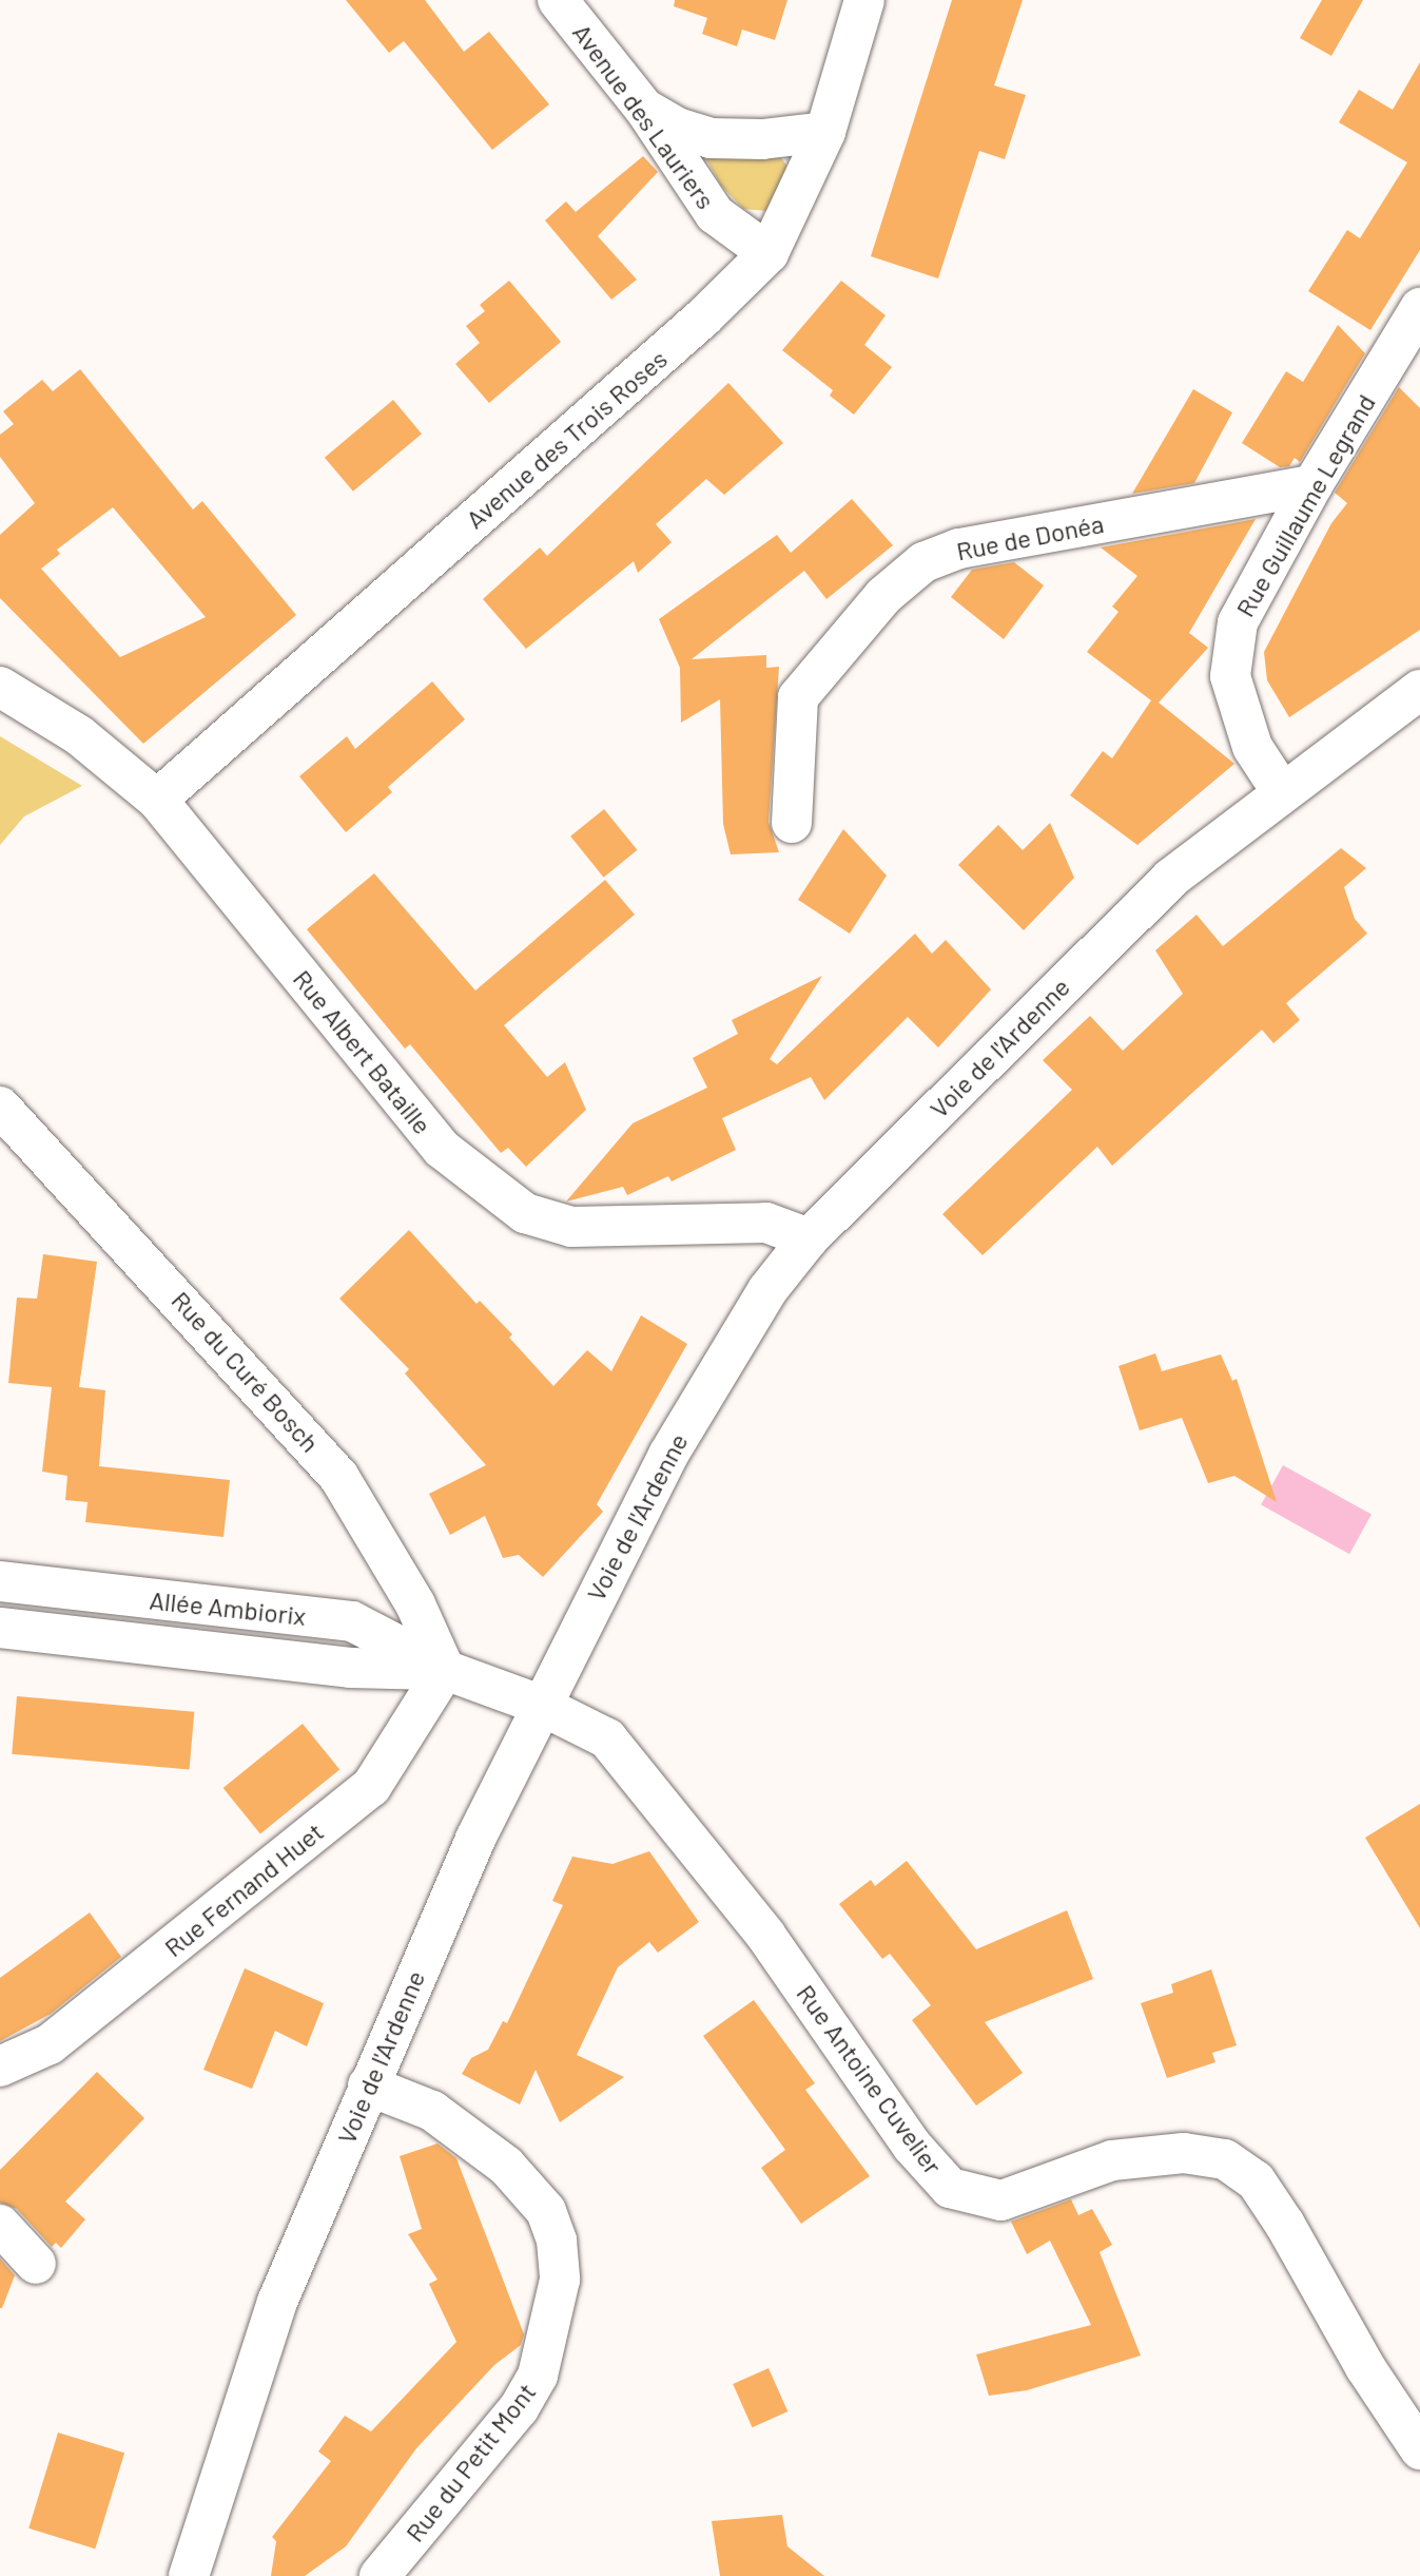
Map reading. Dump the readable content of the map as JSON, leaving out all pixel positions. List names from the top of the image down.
{
  "streets": {
    "street": [
      "Avenue des Lauriers",
      "Avenue des Trois Roses",
      "Rue Guillaume Legrand",
      "Rue de Donéa",
      "Voie de l'Ardenne",
      "Rue Albert Bataille",
      "Rue du Curé Bosch",
      "Allée Ambiorix",
      "Rue Fernand Huet",
      "Rue Antoine Cuvelier",
      "Rue du Petit Mont"
    ]
  },
  "crossings": [
    ["Avenue des Lauriers", "Avenue des Trois Roses"],
    ["Avenue des Trois Roses", "Rue Albert Bataille"],
    ["Rue Guillaume Legrand", "Rue de Donéa"],
    ["Rue Guillaume Legrand", "Voie de l'Ardenne"],
    ["Voie de l'Ardenne", "Rue Albert Bataille"],
    ["Voie de l'Ardenne", "Allée Ambiorix"],
    ["Voie de l'Ardenne", "Rue Antoine Cuvelier"],
    ["Voie de l'Ardenne", "Rue du Petit Mont"],
    ["Rue du Curé Bosch", "Allée Ambiorix"],
    ["Rue du Curé Bosch", "Rue Fernand Huet"],
    ["Allée Ambiorix", "Rue Fernand Huet"],
    ["Allée Ambiorix", "Rue Antoine Cuvelier"]
  ]
}
